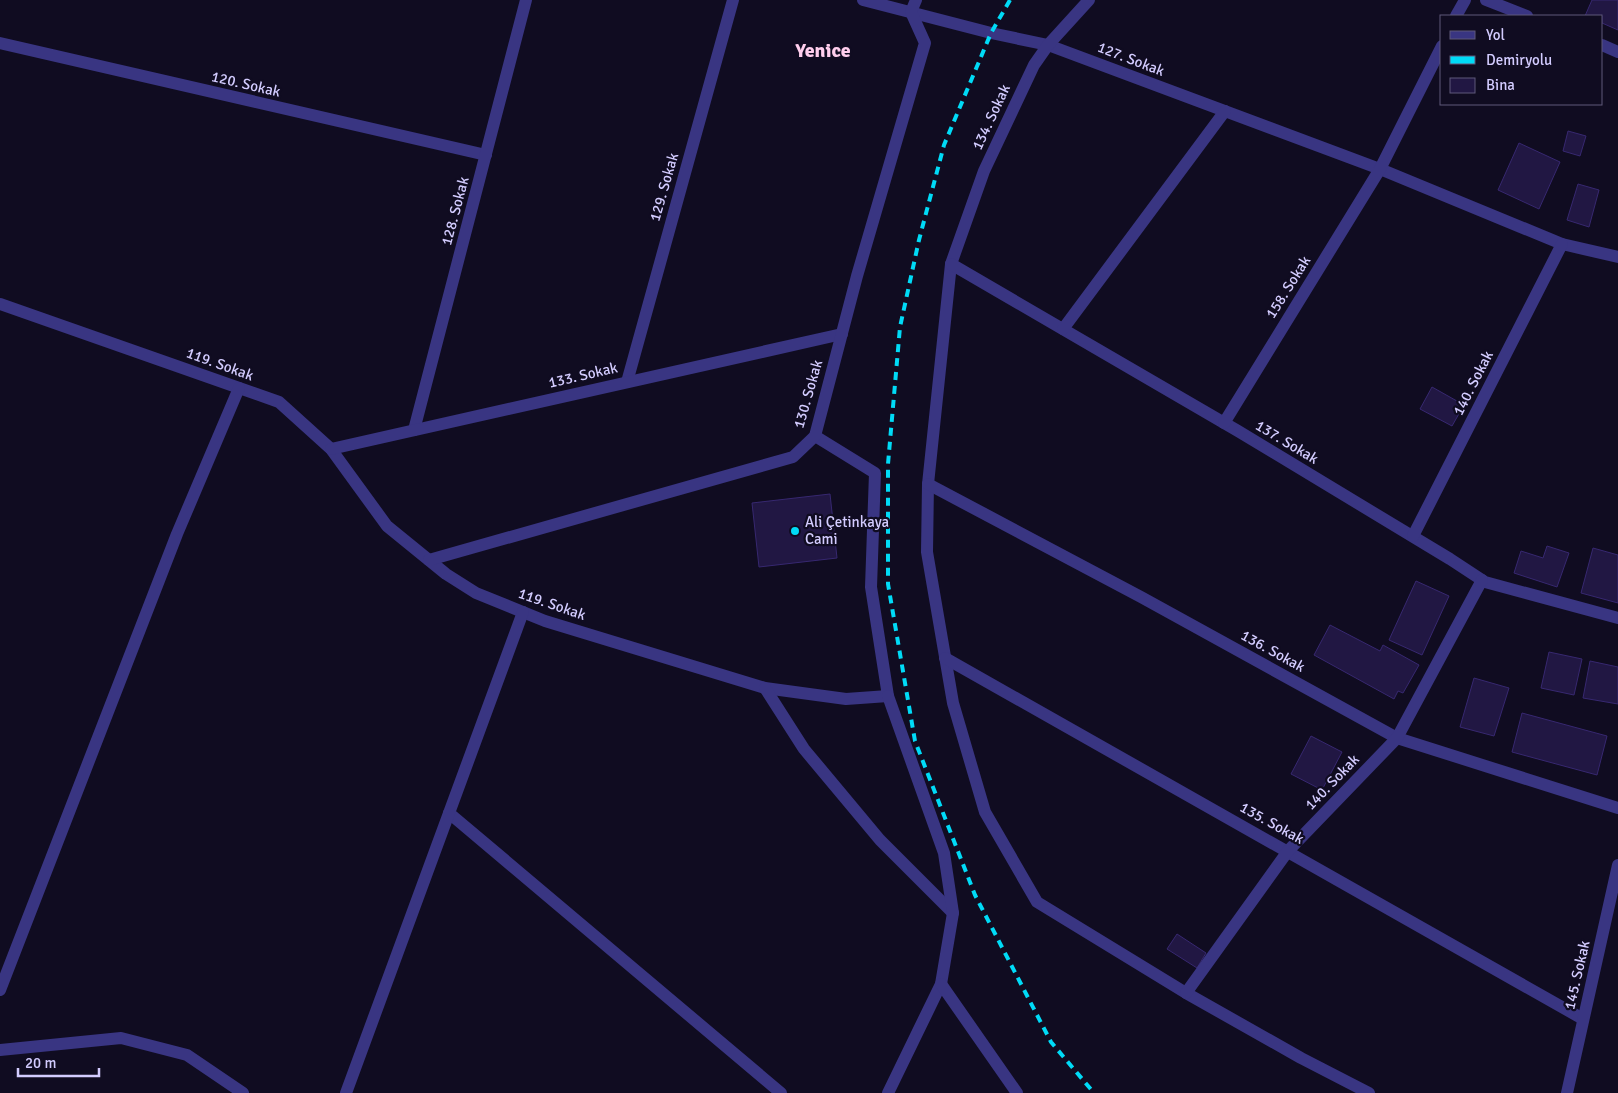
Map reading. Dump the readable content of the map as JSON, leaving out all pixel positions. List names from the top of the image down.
{
  "streets": {
    "street": [
      "127. Sokak",
      "120. Sokak",
      "134. Sokak",
      "129. Sokak",
      "128. Sokak",
      "158. Sokak",
      "119. Sokak",
      "133. Sokak",
      "140. Sokak",
      "130. Sokak",
      "137. Sokak",
      "136. Sokak",
      "135. Sokak",
      "145. Sokak"
    ]
  },
  "crossings": [
    ["127. Sokak", "134. Sokak"],
    ["127. Sokak", "158. Sokak"],
    ["127. Sokak", "140. Sokak"],
    ["127. Sokak", "130. Sokak"],
    ["120. Sokak", "128. Sokak"],
    ["134. Sokak", "140. Sokak"],
    ["134. Sokak", "137. Sokak"],
    ["134. Sokak", "136. Sokak"],
    ["134. Sokak", "135. Sokak"],
    ["129. Sokak", "133. Sokak"],
    ["128. Sokak", "133. Sokak"],
    ["158. Sokak", "137. Sokak"],
    ["119. Sokak", "133. Sokak"],
    ["119. Sokak", "130. Sokak"],
    ["133. Sokak", "130. Sokak"],
    ["140. Sokak", "137. Sokak"],
    ["140. Sokak", "136. Sokak"],
    ["140. Sokak", "135. Sokak"],
    ["135. Sokak", "145. Sokak"]
  ],
  "districts": ["Yenice"],
  "places": ["Ali Çetinkaya Cami"],
  "legend": ["Yol", "Demiryolu", "Bina"],
  "scale_bar": "20 m"
}
